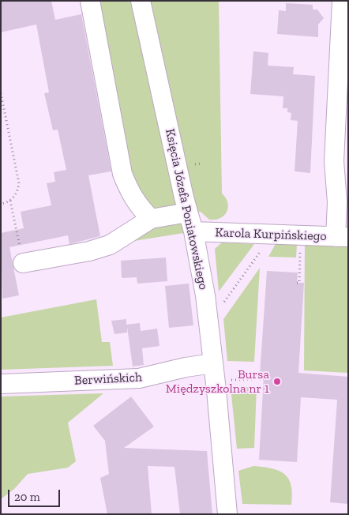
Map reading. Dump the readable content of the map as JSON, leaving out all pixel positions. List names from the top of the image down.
{
  "streets": {
    "street": ["Księcia Józefa Poniatowskiego", "Karola Kurpińskiego", "Berwińskich"]
  },
  "crossings": [
    ["Księcia Józefa Poniatowskiego", "Karola Kurpińskiego"],
    ["Księcia Józefa Poniatowskiego", "Berwińskich"]
  ],
  "places": ["Bursa Międzyszkolna nr 1"],
  "scale_bar": "20 m"
}
